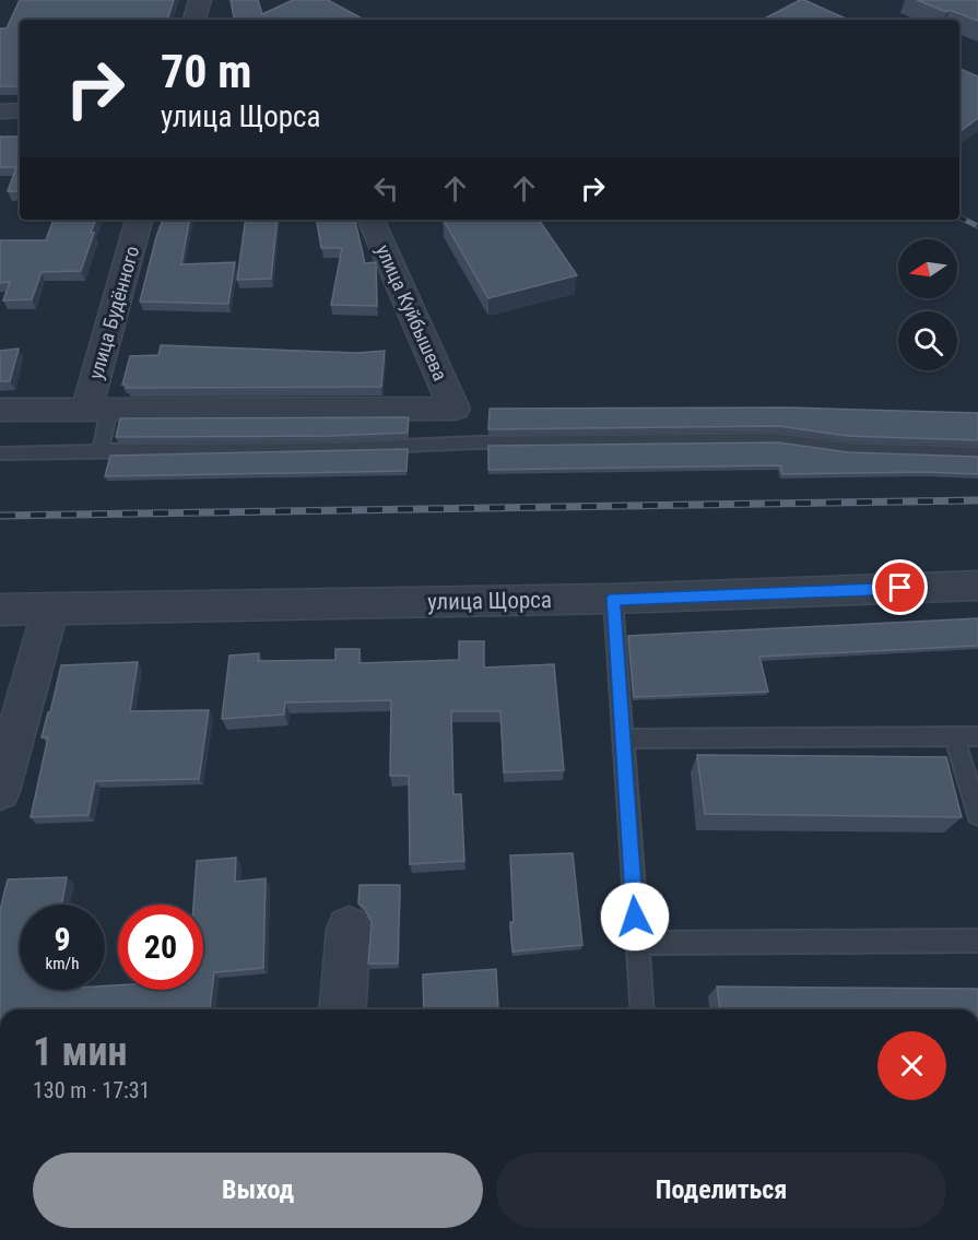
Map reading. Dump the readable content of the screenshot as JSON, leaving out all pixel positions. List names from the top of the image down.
{
  "streets": {
    "street": ["улица Будённого", "улица Куйбышева", "улица Щорса"]
  },
  "crossings": [
    ["улица Будённого", "улица Куйбышева"]
  ],
  "north": "left",
  "page": {
    "turn": ["70 m", "улица Щорса"],
    "speed": "9 km/h",
    "limit": "20",
    "heading": ["1 мин", "130 m · 17:31"],
    "buttons": ["Выход", "Поделиться"]
  }
}
